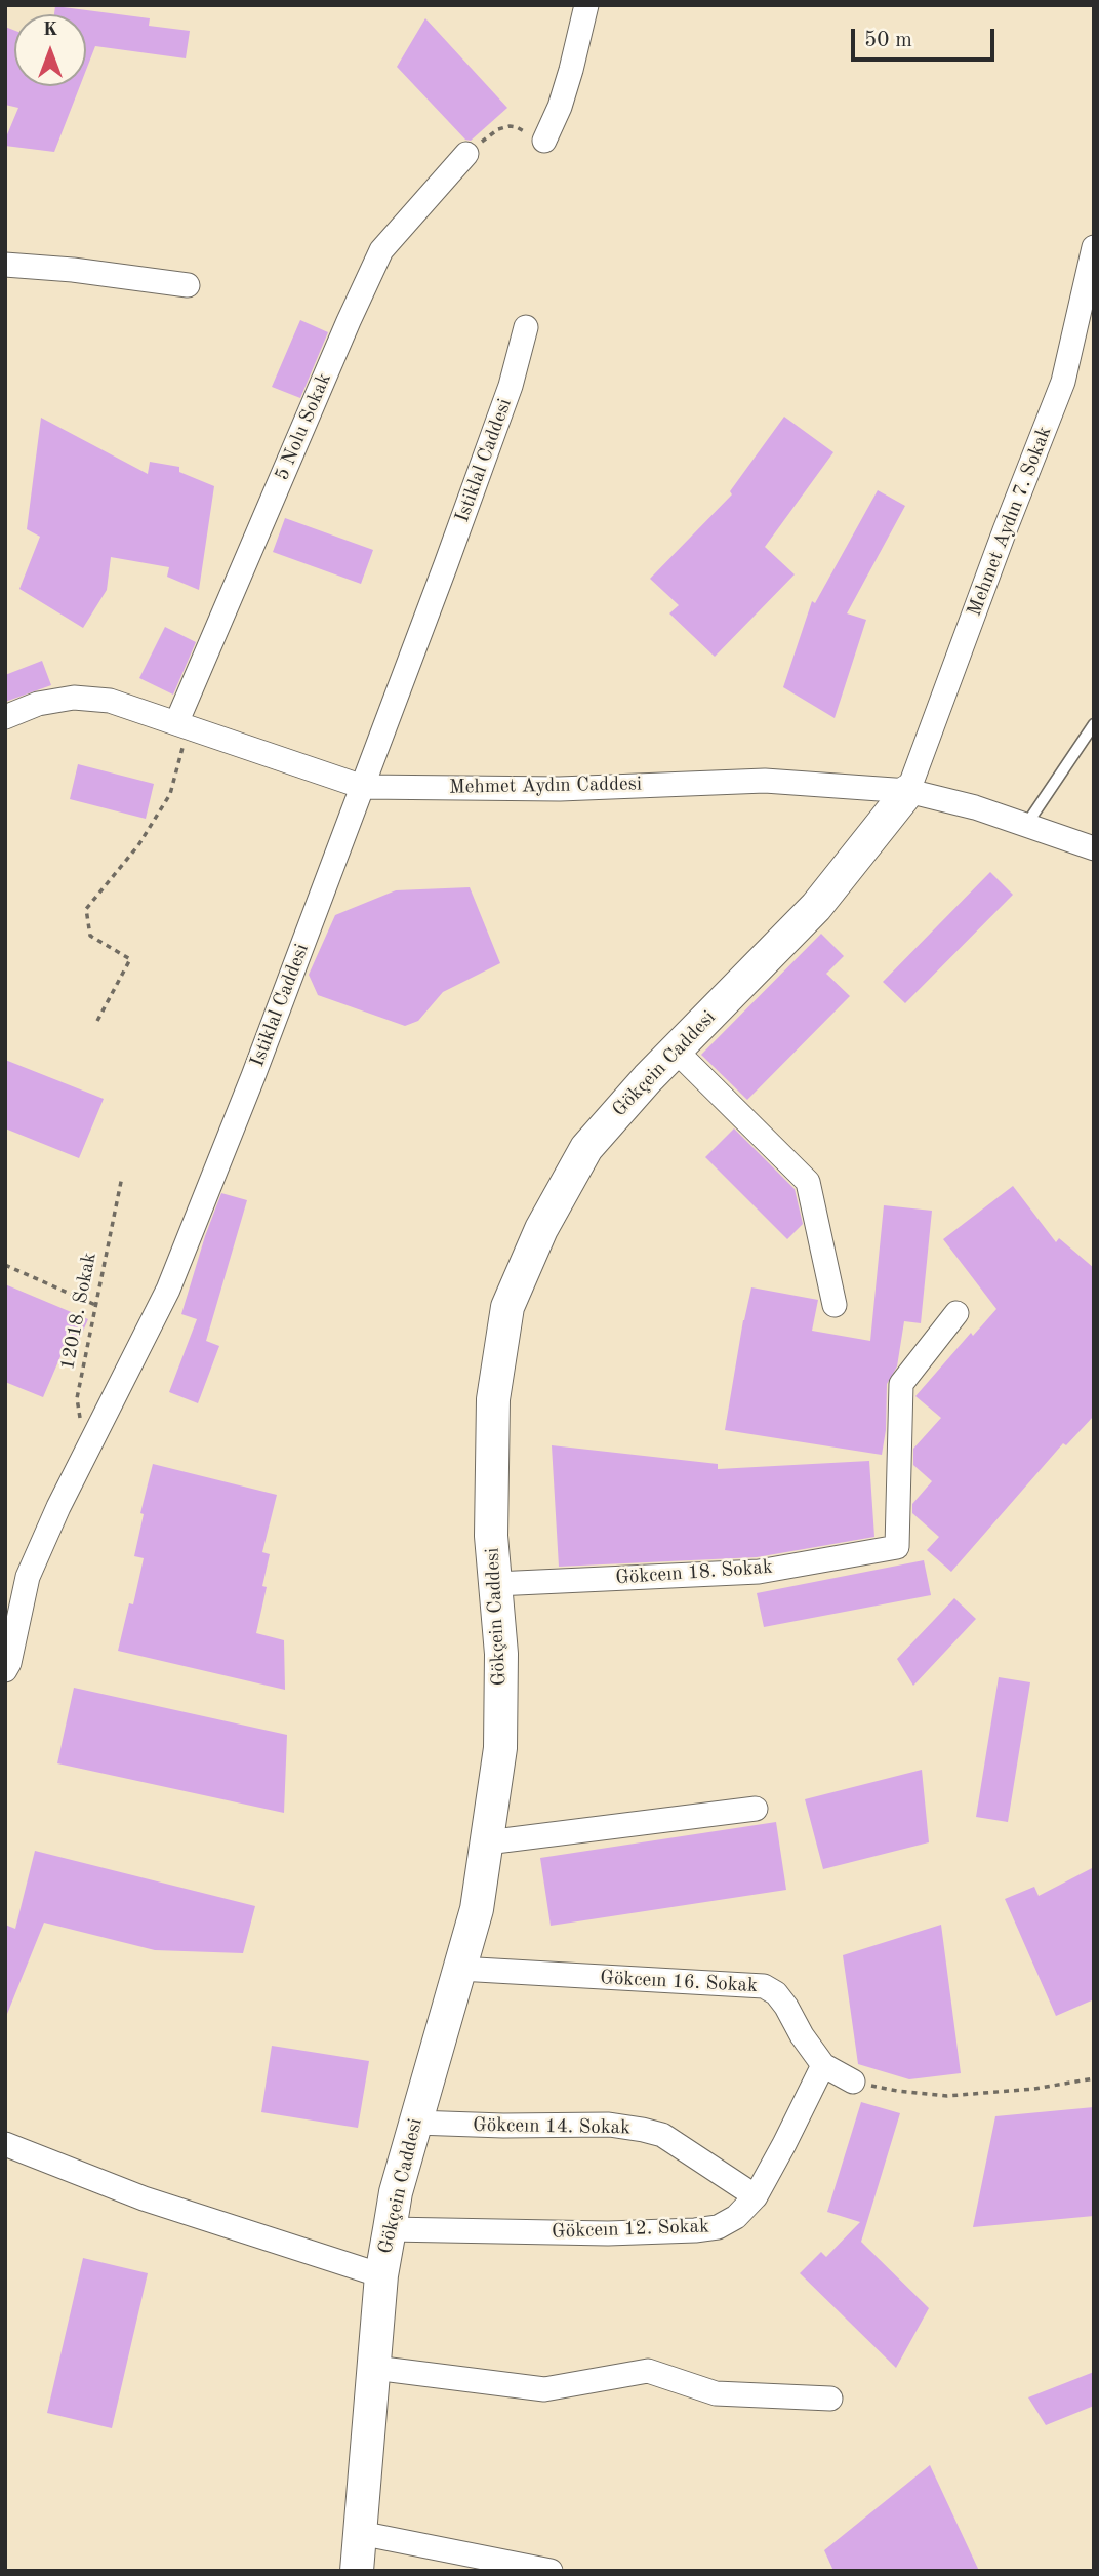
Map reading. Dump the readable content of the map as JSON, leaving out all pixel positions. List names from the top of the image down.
{
  "streets": {
    "street": [
      "5 Nolu Sokak",
      "Istiklal Caddesi",
      "Mehmet Aydın 7. Sokak",
      "Mehmet Aydın Caddesi",
      "Gökçein Caddesi",
      "Gökceın 18. Sokak",
      "Gökceın 16. Sokak",
      "Gökceın 14. Sokak",
      "Gökceın 12. Sokak"
    ],
    "path": ["12018. Sokak"]
  },
  "crossings": [
    ["5 Nolu Sokak", "Mehmet Aydın Caddesi"],
    ["Istiklal Caddesi", "Mehmet Aydın Caddesi"],
    ["Istiklal Caddesi", "12018. Sokak"],
    ["Mehmet Aydın 7. Sokak", "Mehmet Aydın Caddesi"],
    ["Mehmet Aydın 7. Sokak", "Gökçein Caddesi"],
    ["Mehmet Aydın Caddesi", "Gökçein Caddesi"],
    ["Gökçein Caddesi", "Gökceın 18. Sokak"],
    ["Gökçein Caddesi", "Gökceın 16. Sokak"],
    ["Gökçein Caddesi", "Gökceın 14. Sokak"],
    ["Gökçein Caddesi", "Gökceın 12. Sokak"],
    ["Gökceın 16. Sokak", "Gökceın 12. Sokak"],
    ["Gökceın 14. Sokak", "Gökceın 12. Sokak"]
  ],
  "scale_bar": "50 m",
  "north": "top"
}
